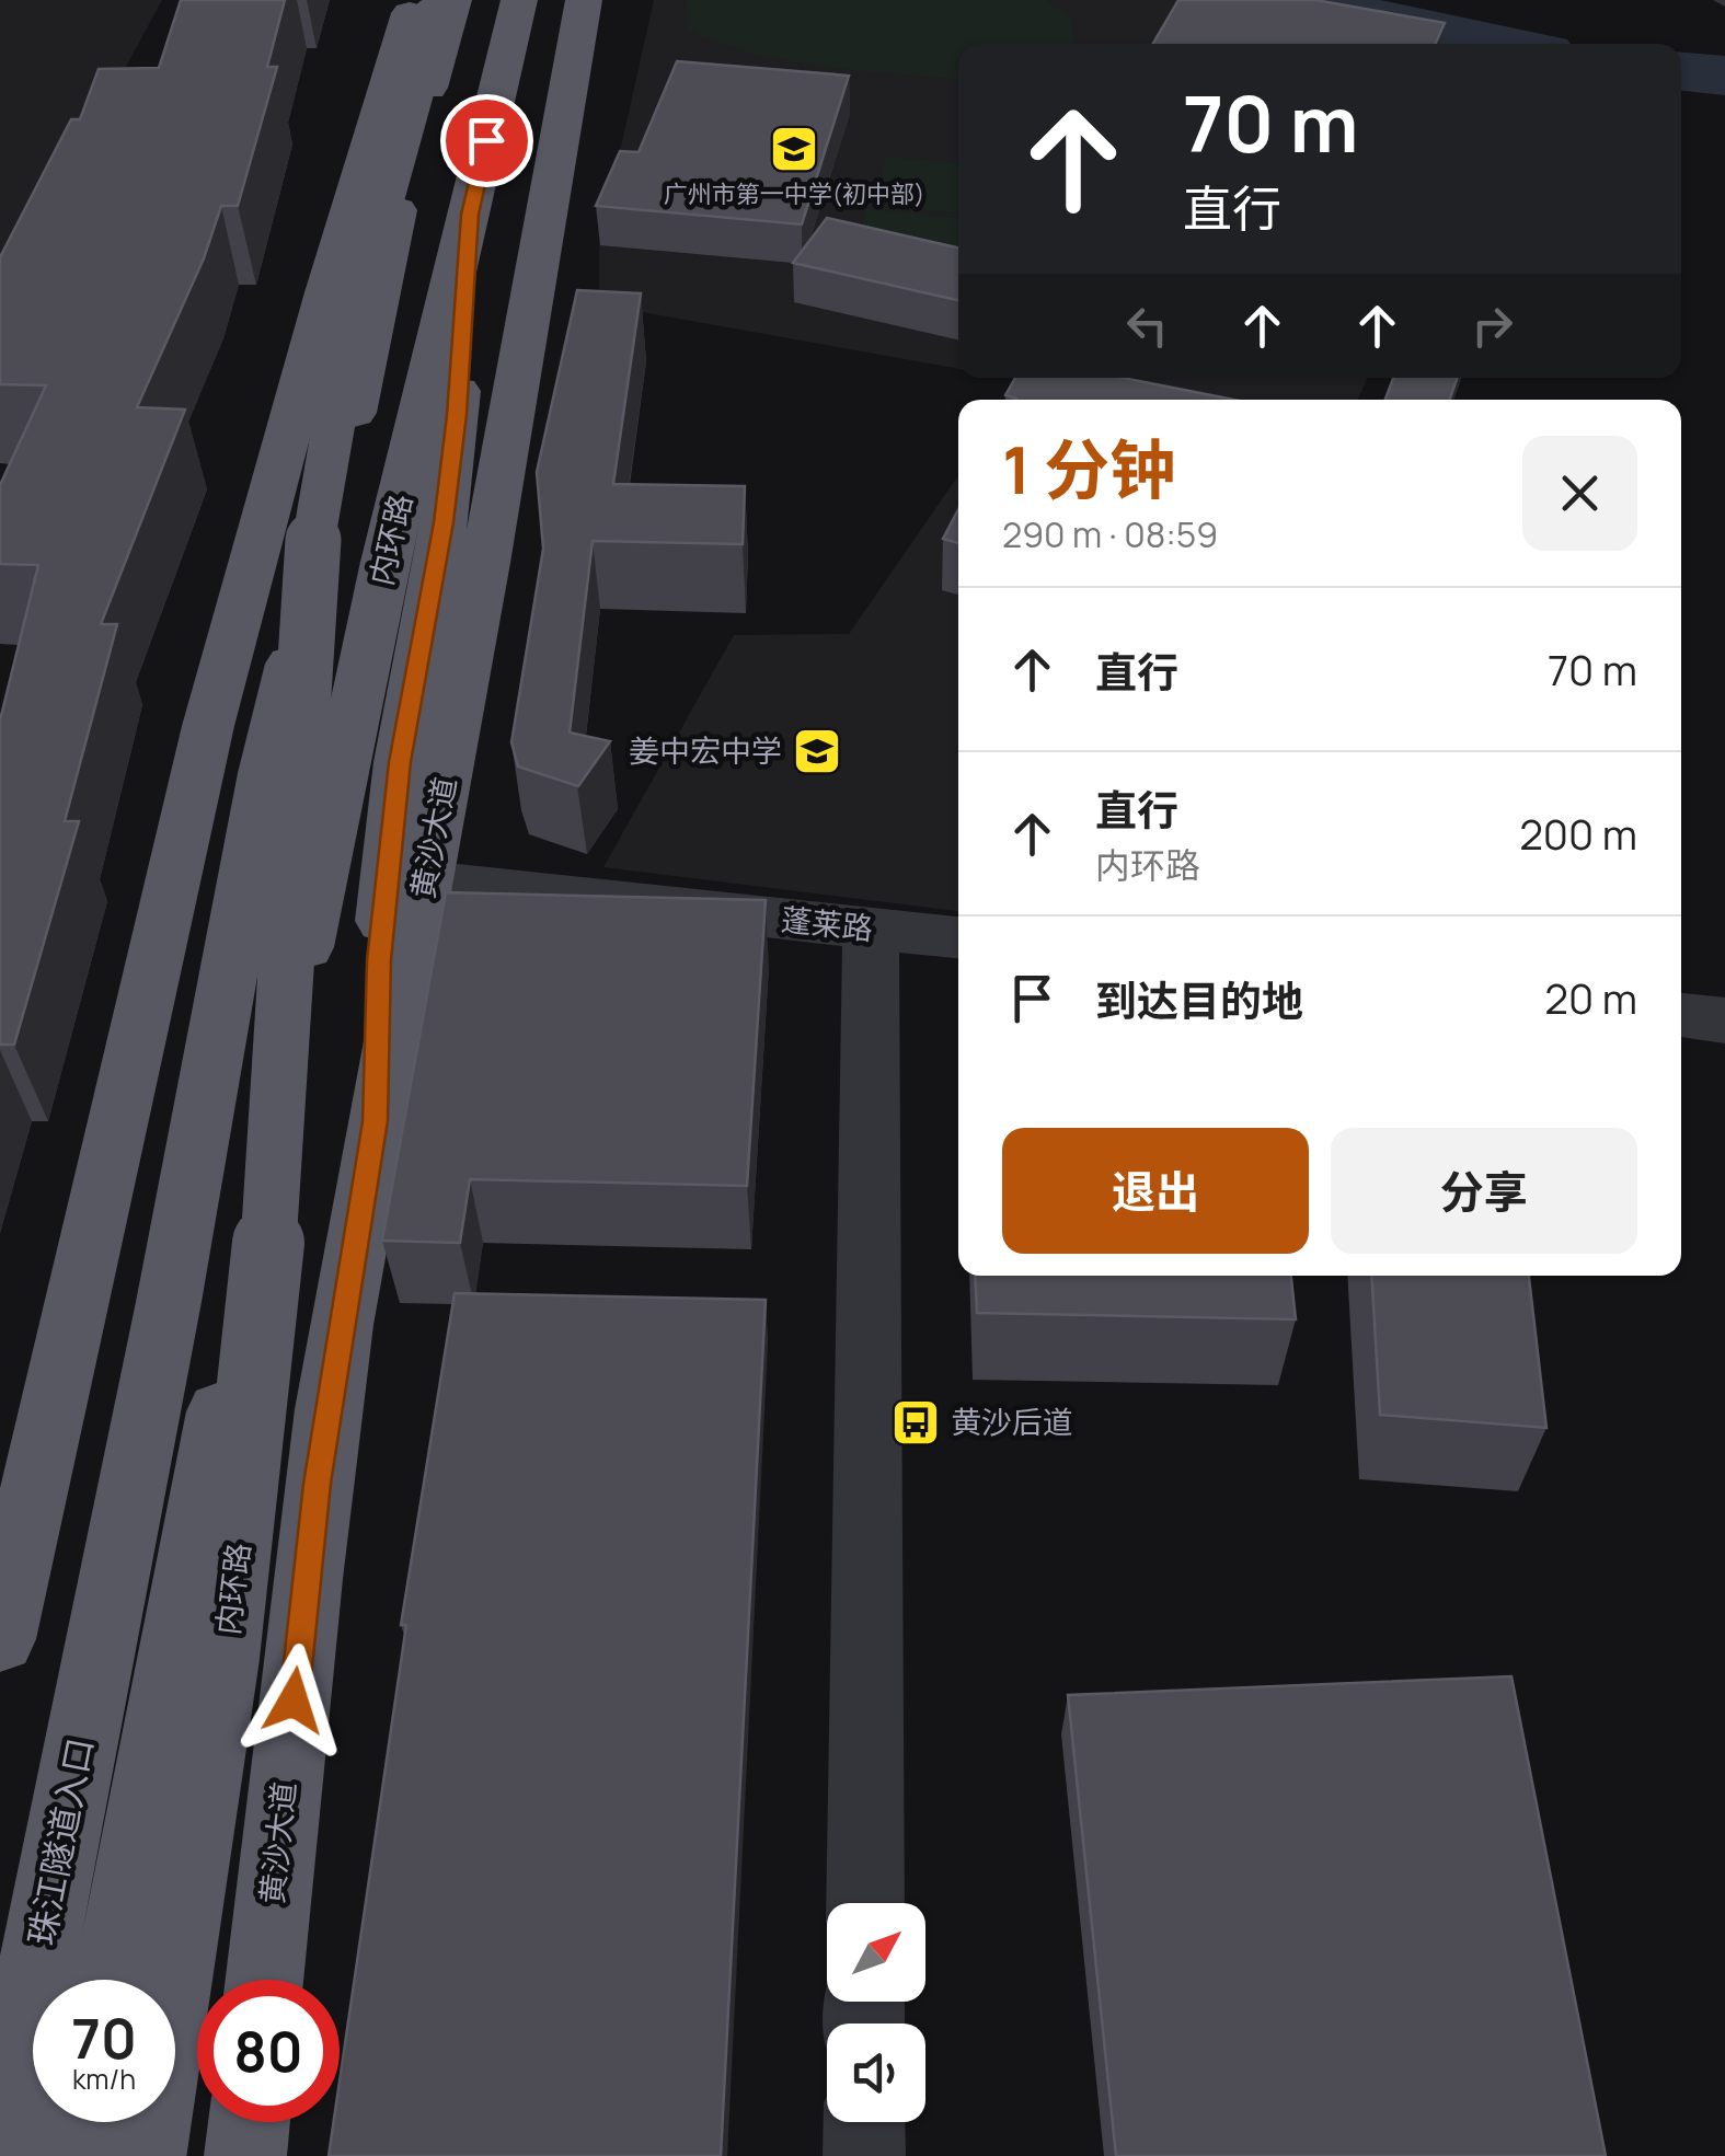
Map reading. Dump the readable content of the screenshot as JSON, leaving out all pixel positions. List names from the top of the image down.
{
  "streets": {
    "highway": ["内环路", "黄沙大道", "珠江隧道入口"],
    "street": ["蓬莱路"]
  },
  "crossings": [
    ["黄沙大道", "蓬莱路"]
  ],
  "places": {
    "school or university": ["广州市第一中学(初中部)", "姜中宏中学"],
    "bus stop": ["黄沙后道"]
  },
  "north": "top right",
  "page": {
    "turn": ["70 m", "直行"],
    "heading": ["1 分钟", "290 m · 08:59"],
    "list": [
      {
        "name": "直行",
        "value": "70 m"
      },
      {
        "name": "直行",
        "note": "内环路",
        "value": "200 m"
      },
      {
        "name": "到达目的地",
        "value": "20 m"
      }
    ],
    "buttons": ["退出", "分享"],
    "speed": "70 km/h",
    "limit": "80"
  }
}
